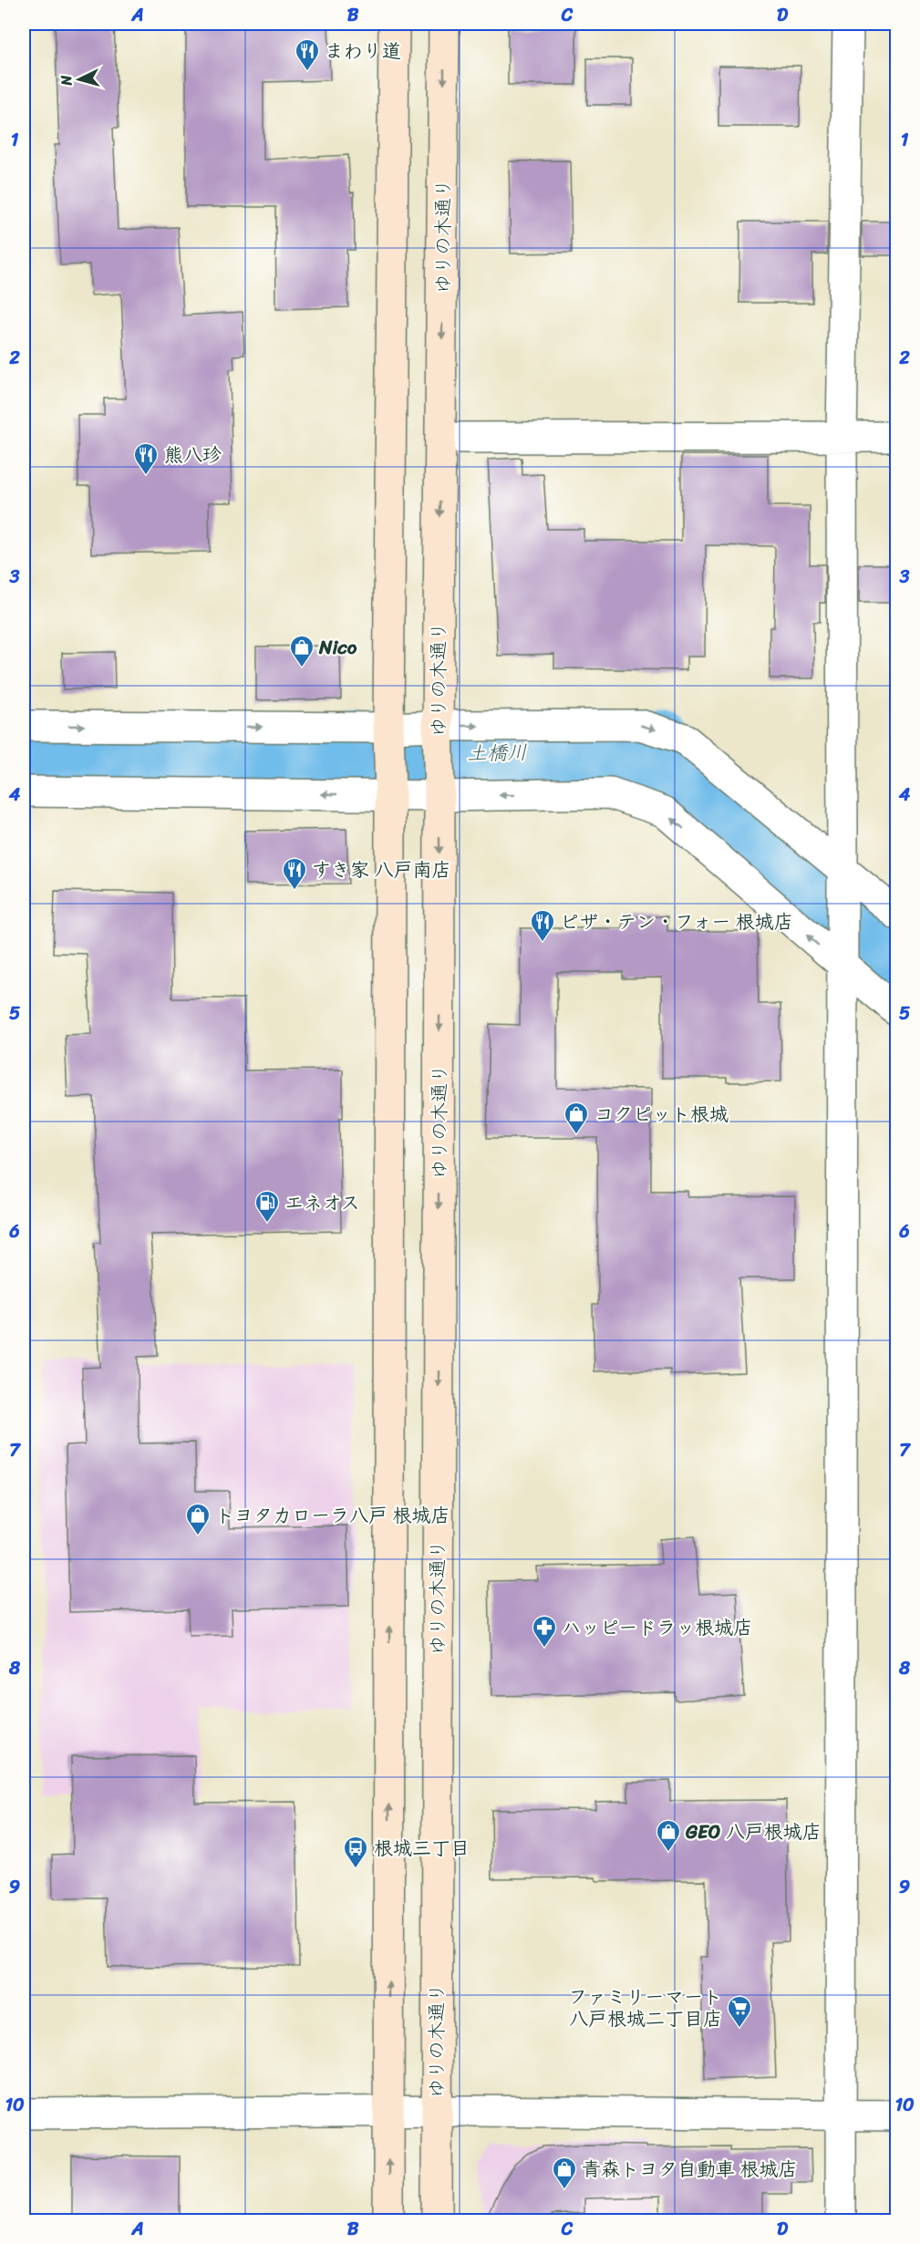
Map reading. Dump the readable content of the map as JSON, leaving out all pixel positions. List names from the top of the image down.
{
  "streets": {
    "street": ["ゆりの木通り"]
  },
  "water": ["土橋川"],
  "places": {
    "restaurant": [
      "まわり道",
      "熊八珍",
      "すき家 八戸南店",
      "ピザ・テン・フォー 根城店"
    ],
    "shop": [
      "Nico",
      "コクピット根城",
      "トヨタカローラ八戸 根城店",
      "GEO 八戸根城店",
      "青森トヨタ自動車 根城店"
    ],
    "fuel station": ["エネオス"],
    "pharmacy": ["ハッピードラッ根城店"],
    "bus stop": ["根城三丁目"],
    "supermarket": ["ファミリーマート 八戸根城二丁目店"]
  },
  "north": "left",
  "grid": {
    "columns": [
      "A",
      "B",
      "C",
      "D"
    ],
    "rows": [
      "1",
      "2",
      "3",
      "4",
      "5",
      "6",
      "7",
      "8",
      "9",
      "10"
    ]
  }
}
